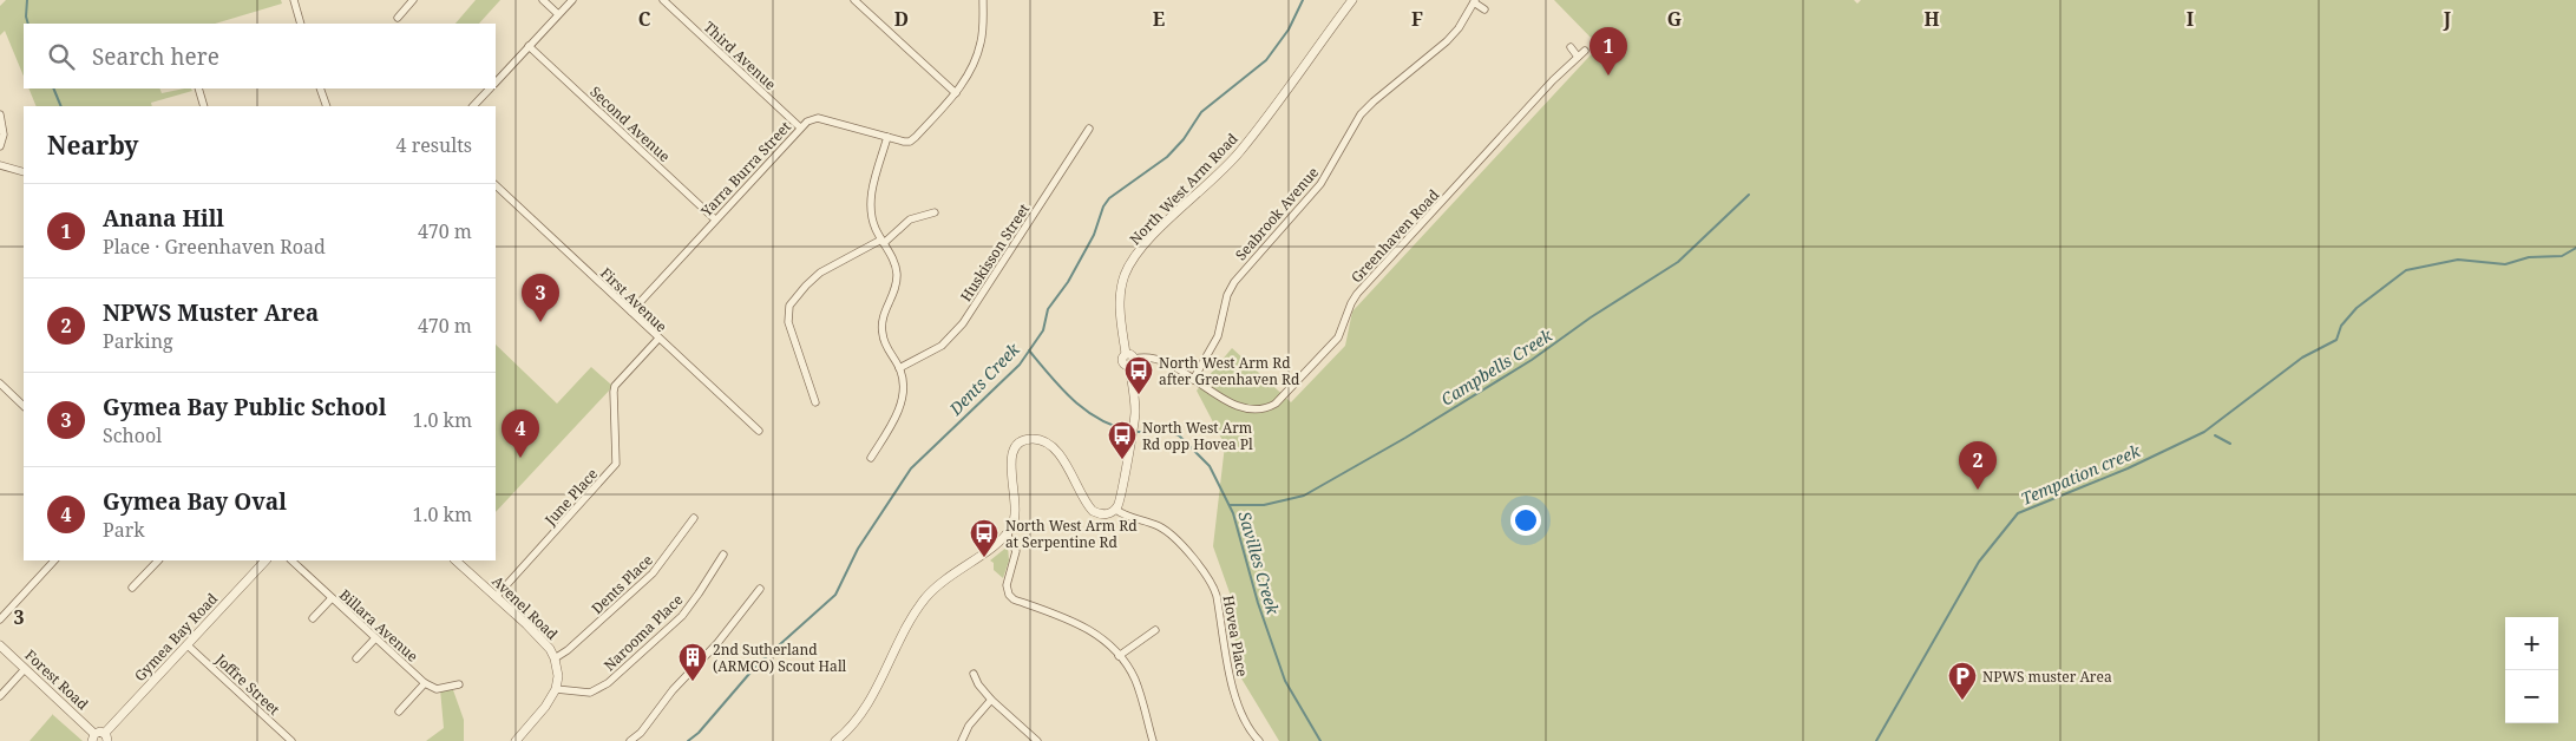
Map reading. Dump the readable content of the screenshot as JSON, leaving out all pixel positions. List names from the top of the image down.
{
  "streets": {
    "street": [
      "Third Avenue",
      "Second Avenue",
      "Yarra Burra Street",
      "North West Arm Road",
      "Seabrook Avenue",
      "Greenhaven Road",
      "Huskisson Street",
      "First Avenue",
      "June Place",
      "Dents Place",
      "Avenel Road",
      "Billara Avenue",
      "Narooma Place",
      "Hovea Place",
      "Gymea Bay Road",
      "Forest Road",
      "Joffre Street"
    ]
  },
  "crossings": [
    ["Third Avenue", "Yarra Burra Street"],
    ["Second Avenue", "Yarra Burra Street"],
    ["Yarra Burra Street", "First Avenue"],
    ["North West Arm Road", "Greenhaven Road"],
    ["Seabrook Avenue", "Greenhaven Road"],
    ["First Avenue", "June Place"],
    ["June Place", "Avenel Road"],
    ["Dents Place", "Avenel Road"],
    ["Avenel Road", "Narooma Place"],
    ["Gymea Bay Road", "Joffre Street"]
  ],
  "water": [
    "Campbells Creek",
    "Dents Creek",
    "Tempation creek",
    "Savilles Creek"
  ],
  "places": {
    "bus stop": ["North West Arm Rd after Greenhaven Rd", "North West Arm Rd opp Hovea Pl", "North West Arm Rd at Serpentine Rd"],
    "building": ["2nd Sutherland (ARMCO) Scout Hall"],
    "parking": ["NPWS muster Area"]
  },
  "page": {
    "search": "Search here",
    "pins": [
      "1",
      "3",
      "4",
      "2"
    ],
    "heading": ["Nearby", "4 results"],
    "list": [
      {
        "mark": "1",
        "name": "Anana Hill",
        "note": "Place · Greenhaven Road",
        "value": "470 m"
      },
      {
        "mark": "2",
        "name": "NPWS Muster Area",
        "note": "Parking",
        "value": "470 m"
      },
      {
        "mark": "3",
        "name": "Gymea Bay Public School",
        "note": "School",
        "value": "1.0 km"
      },
      {
        "mark": "4",
        "name": "Gymea Bay Oval",
        "note": "Park",
        "value": "1.0 km"
      }
    ],
    "map_buttons": ["+", "−"]
  },
  "grid": {
    "columns": [
      "C",
      "D",
      "E",
      "F",
      "G",
      "H",
      "I",
      "J"
    ],
    "rows": ["3"]
  }
}
